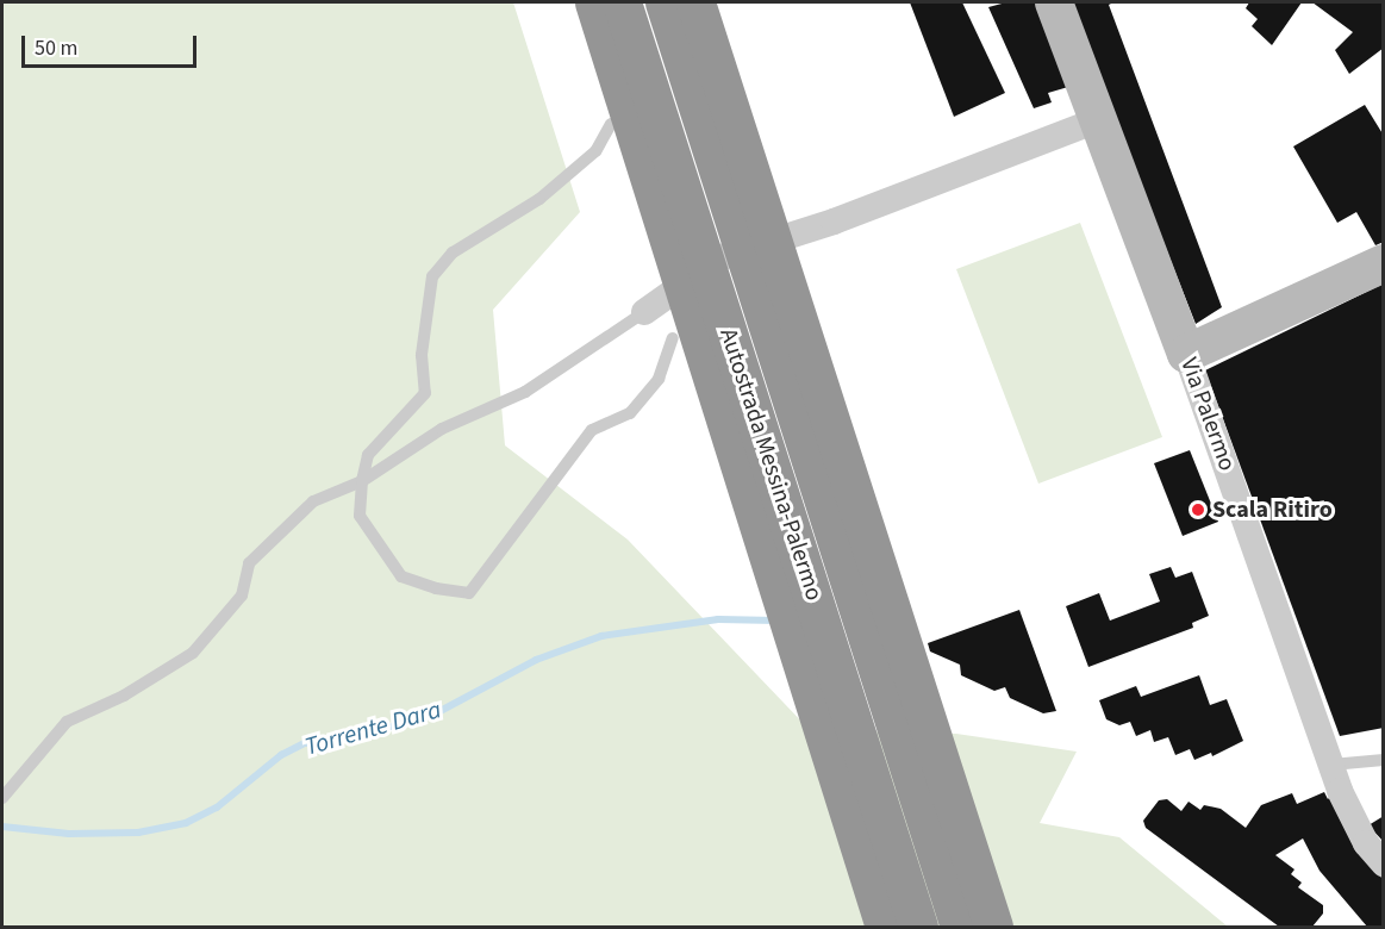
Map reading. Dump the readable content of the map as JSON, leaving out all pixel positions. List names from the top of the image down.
{
  "streets": {
    "highway": ["Autostrada Messina-Palermo"],
    "main road": ["Via Palermo"]
  },
  "water": ["Torrente Dara"],
  "places": ["Scala Ritiro"],
  "scale_bar": "50 m"
}
